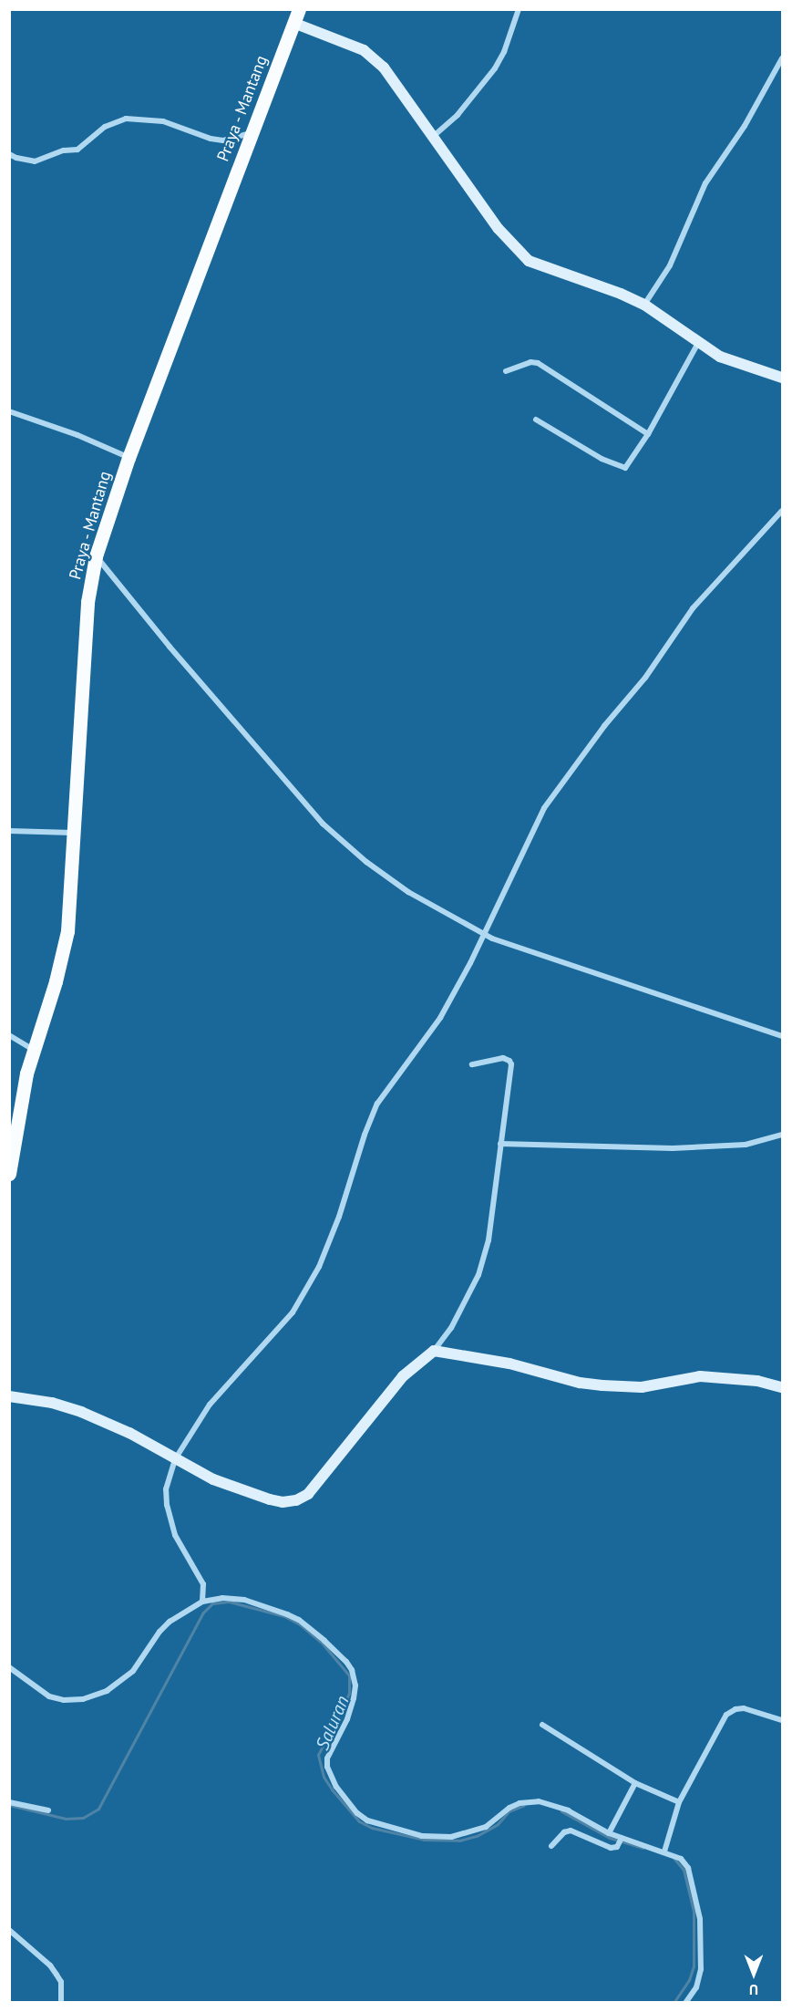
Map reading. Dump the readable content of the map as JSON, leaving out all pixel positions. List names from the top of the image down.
{
  "streets": {
    "main road": ["Praya - Mantang"]
  },
  "water": ["Saluran"],
  "north": "bottom"
}
